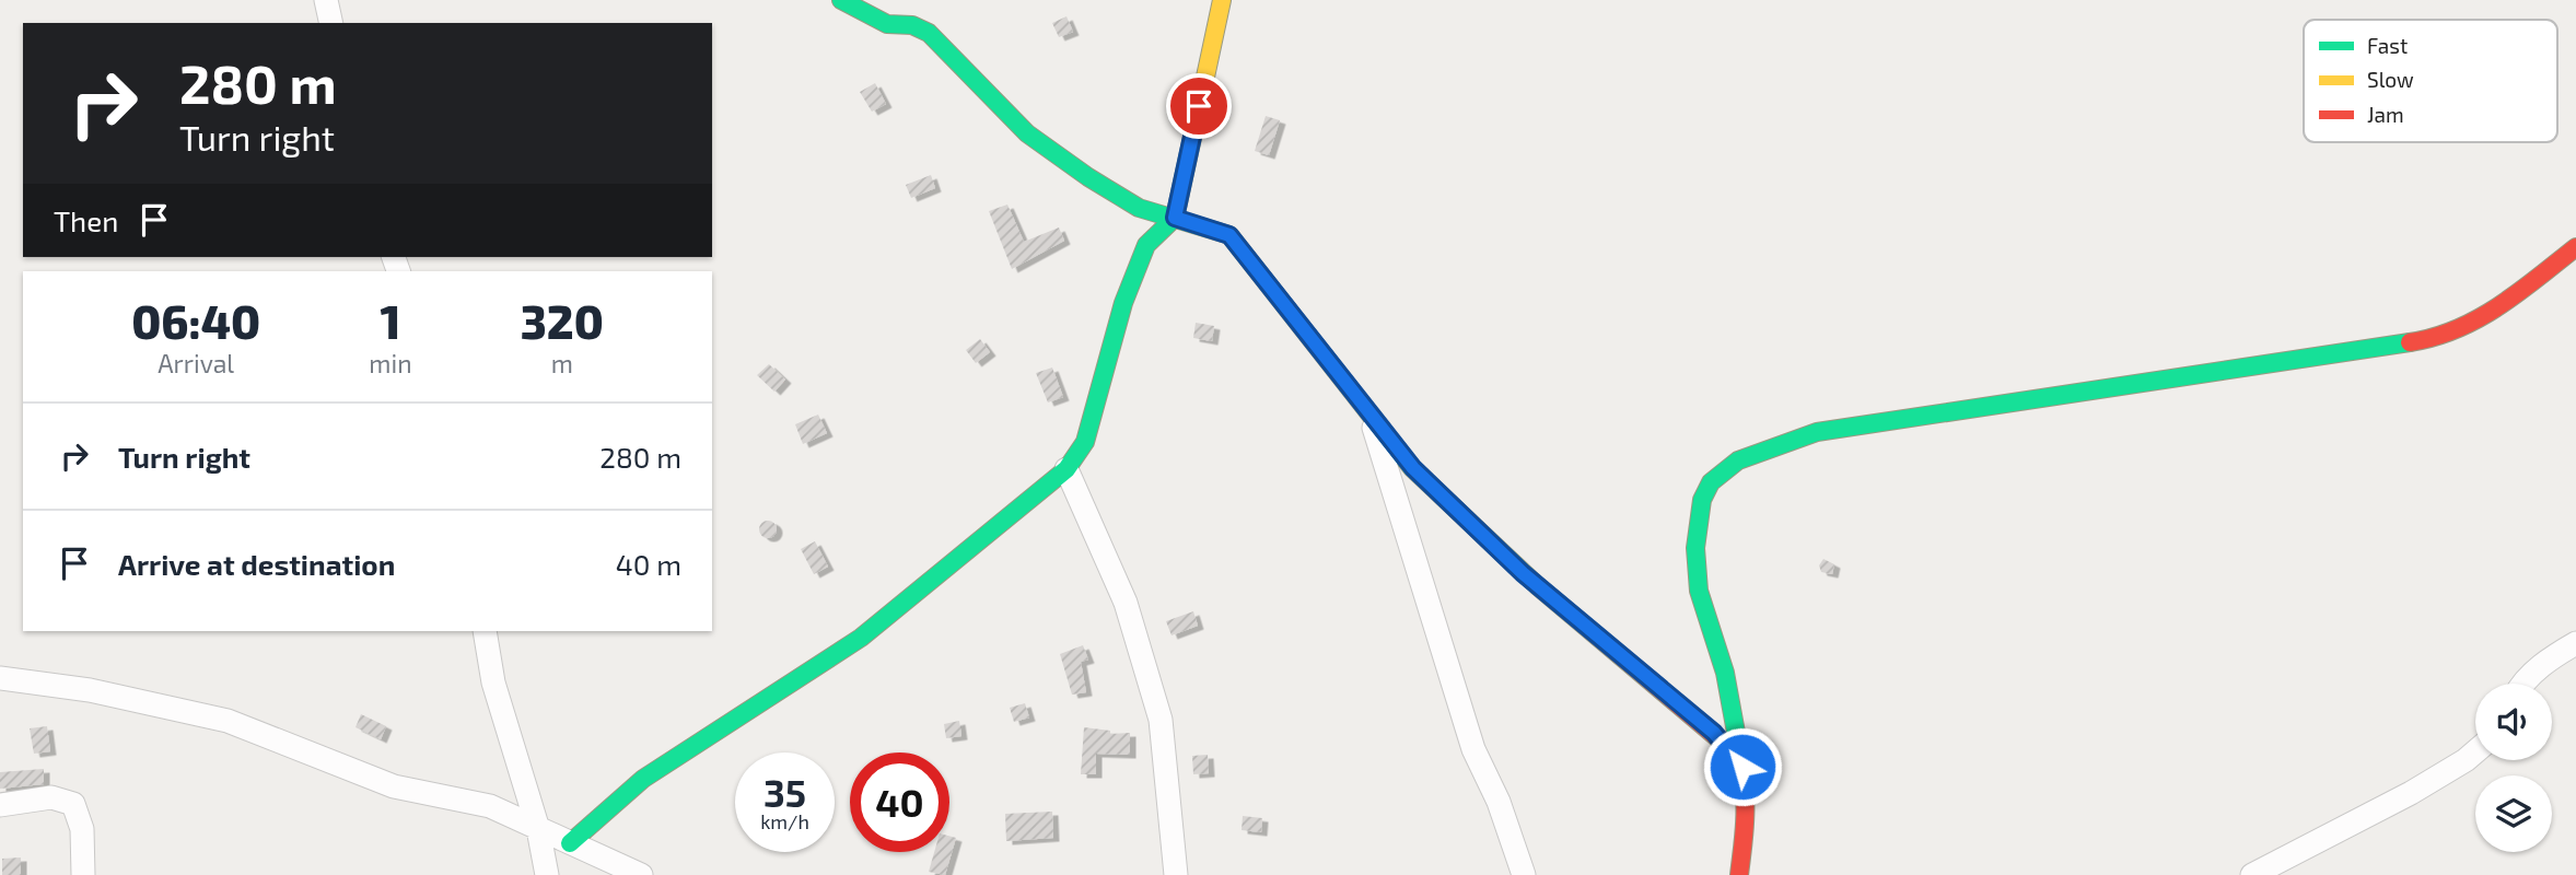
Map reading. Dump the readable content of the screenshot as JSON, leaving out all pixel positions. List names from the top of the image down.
{
  "legend": ["Fast", "Slow", "Jam"],
  "page": {
    "turn": ["280 m", "Turn right"],
    "then": "Then",
    "eta": [
      "06:40",
      "Arrival",
      "1",
      "min",
      "320",
      "m"
    ],
    "list": [
      {
        "name": "Turn right",
        "value": "280 m"
      },
      {
        "name": "Arrive at destination",
        "value": "40 m"
      }
    ],
    "speed": "35 km/h",
    "limit": "40"
  }
}
